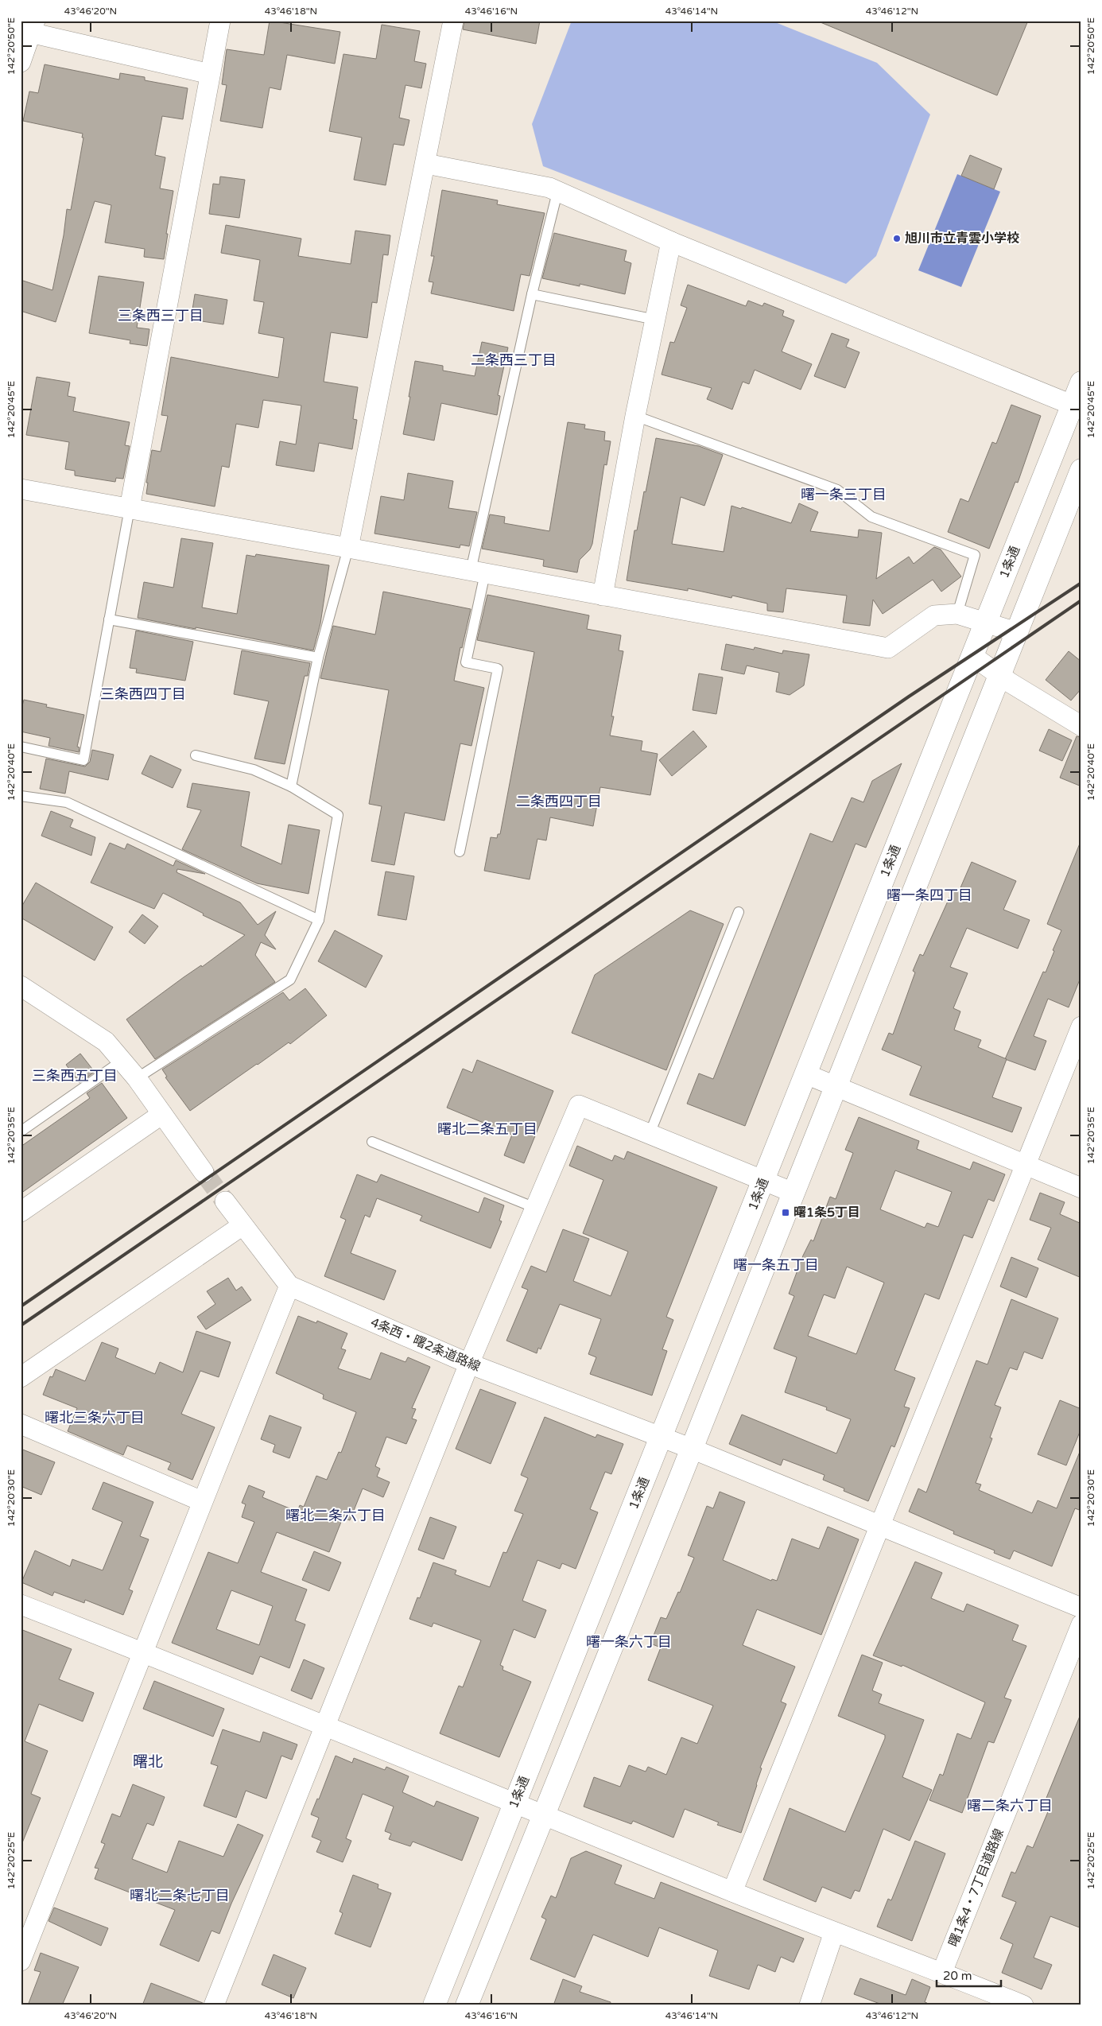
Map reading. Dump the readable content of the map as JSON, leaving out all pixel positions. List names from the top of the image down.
{
  "streets": {
    "street": ["1条通", "4条西・曙2条道路線", "曙1条4・7丁目道路線"]
  },
  "crossings": [
    ["1条通", "4条西・曙2条道路線"]
  ],
  "districts": [
    "三条西三丁目",
    "二条西三丁目",
    "曙一条三丁目",
    "三条西四丁目",
    "二条西四丁目",
    "曙一条四丁目",
    "三条西五丁目",
    "曙北二条五丁目",
    "曙一条五丁目",
    "曙北三条六丁目",
    "曙北二条六丁目",
    "曙一条六丁目",
    "曙北",
    "曙二条六丁目",
    "曙北二条七丁目"
  ],
  "places": {
    "other": ["旭川市立青雲小学校"],
    "transit": ["曙1条5丁目"]
  },
  "scale_bar": "20 m",
  "coordinates": [
    "43°46'20\"N",
    "43°46'18\"N",
    "43°46'16\"N",
    "43°46'14\"N",
    "43°46'12\"N",
    "142°20'50\"E",
    "142°20'45\"E",
    "142°20'40\"E",
    "142°20'35\"E",
    "142°20'30\"E",
    "142°20'25\"E"
  ]
}
